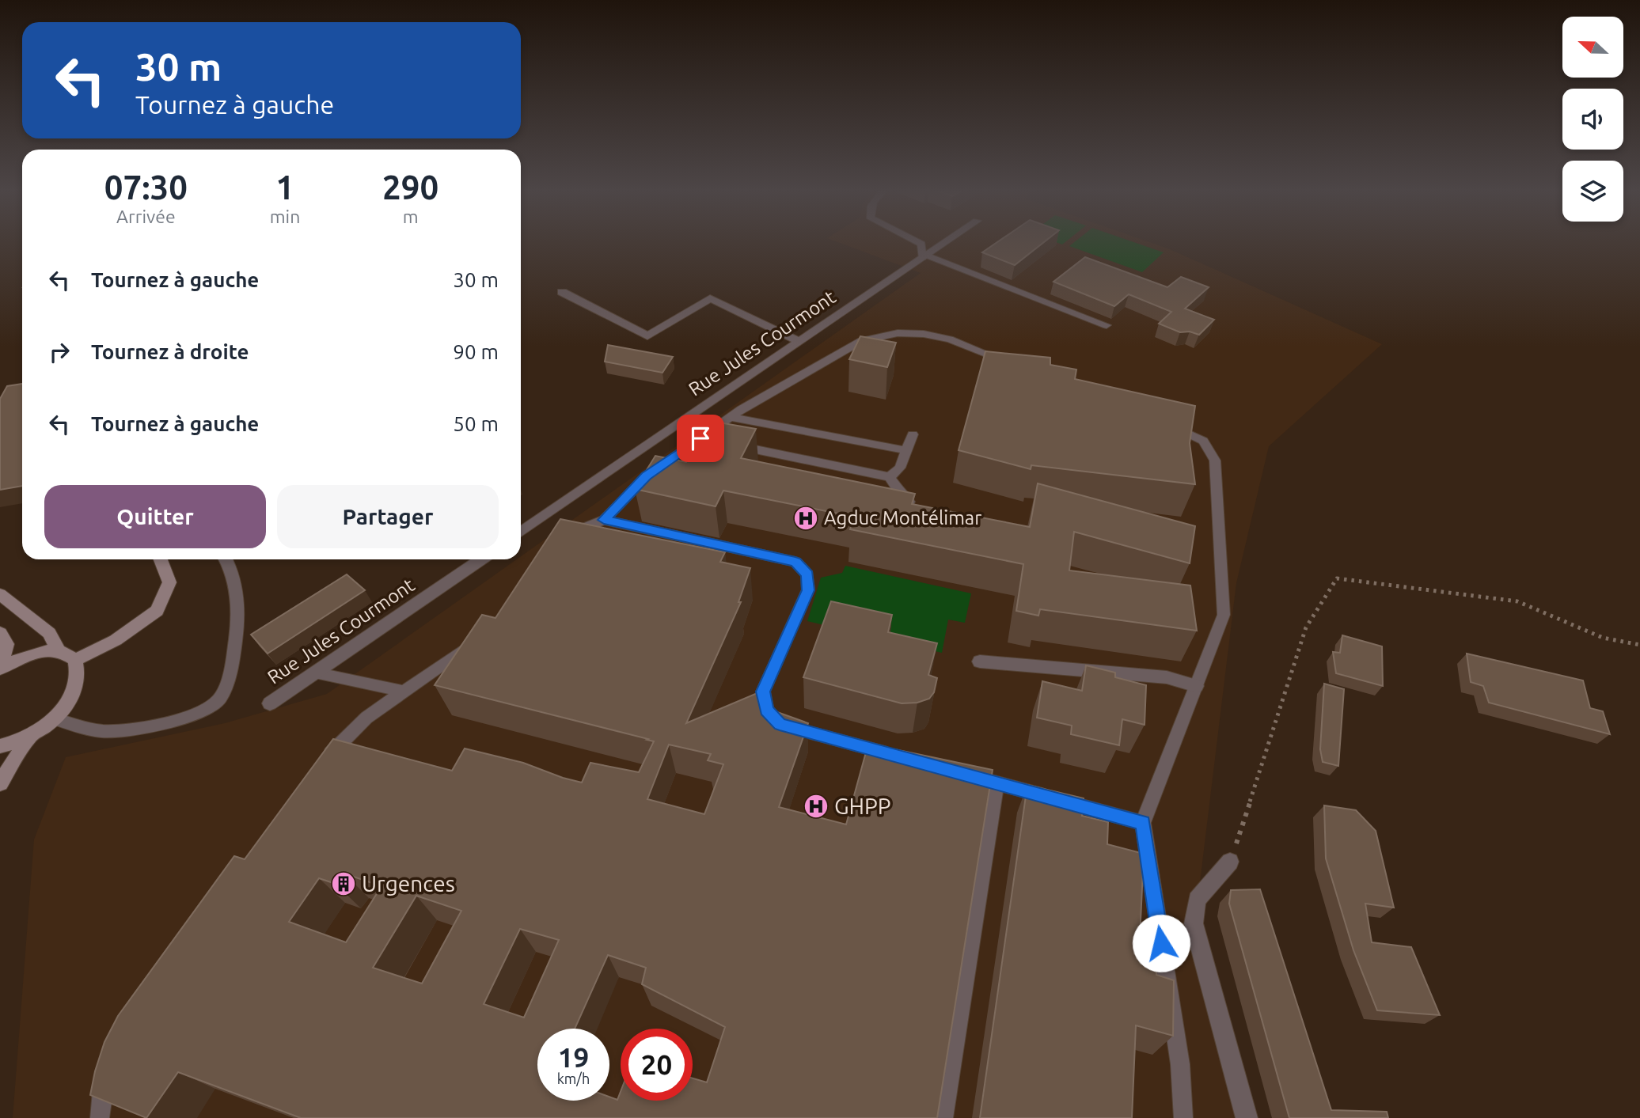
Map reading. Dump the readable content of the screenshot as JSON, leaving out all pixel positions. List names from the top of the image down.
{
  "streets": {
    "street": ["Rue Jules Courmont"]
  },
  "places": {
    "hospital": ["Agduc Montélimar", "GHPP"],
    "building": ["Urgences"]
  },
  "north": "left",
  "page": {
    "turn": ["30 m", "Tournez à gauche"],
    "eta": [
      "07:30",
      "Arrivée",
      "1",
      "min",
      "290",
      "m"
    ],
    "list": [
      {
        "name": "Tournez à gauche",
        "value": "30 m"
      },
      {
        "name": "Tournez à droite",
        "value": "90 m"
      },
      {
        "name": "Tournez à gauche",
        "value": "50 m"
      }
    ],
    "buttons": ["Quitter", "Partager"],
    "speed": "19 km/h",
    "limit": "20"
  }
}
